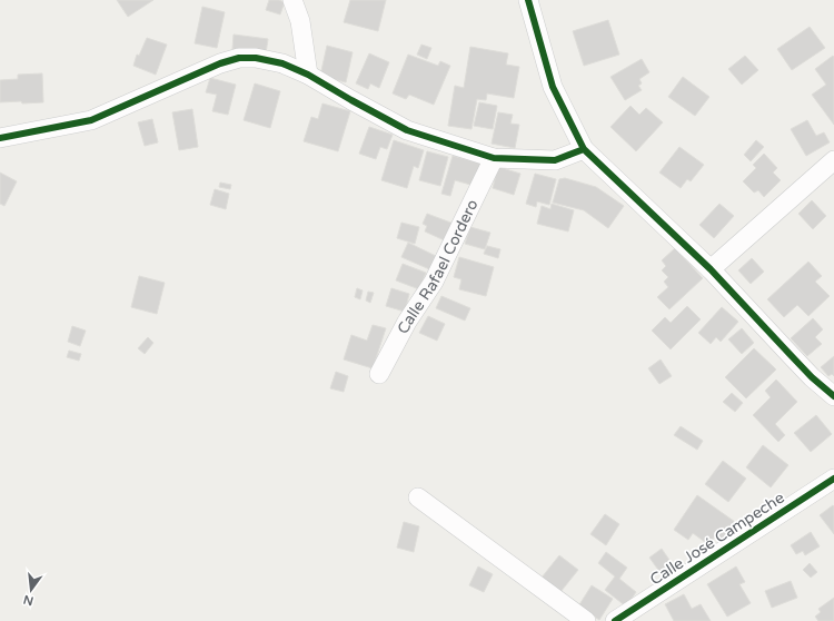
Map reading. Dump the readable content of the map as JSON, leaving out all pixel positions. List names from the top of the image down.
{
  "streets": {
    "street": ["Calle Rafael Cordero", "Calle José Campeche"]
  },
  "north": "bottom"
}
